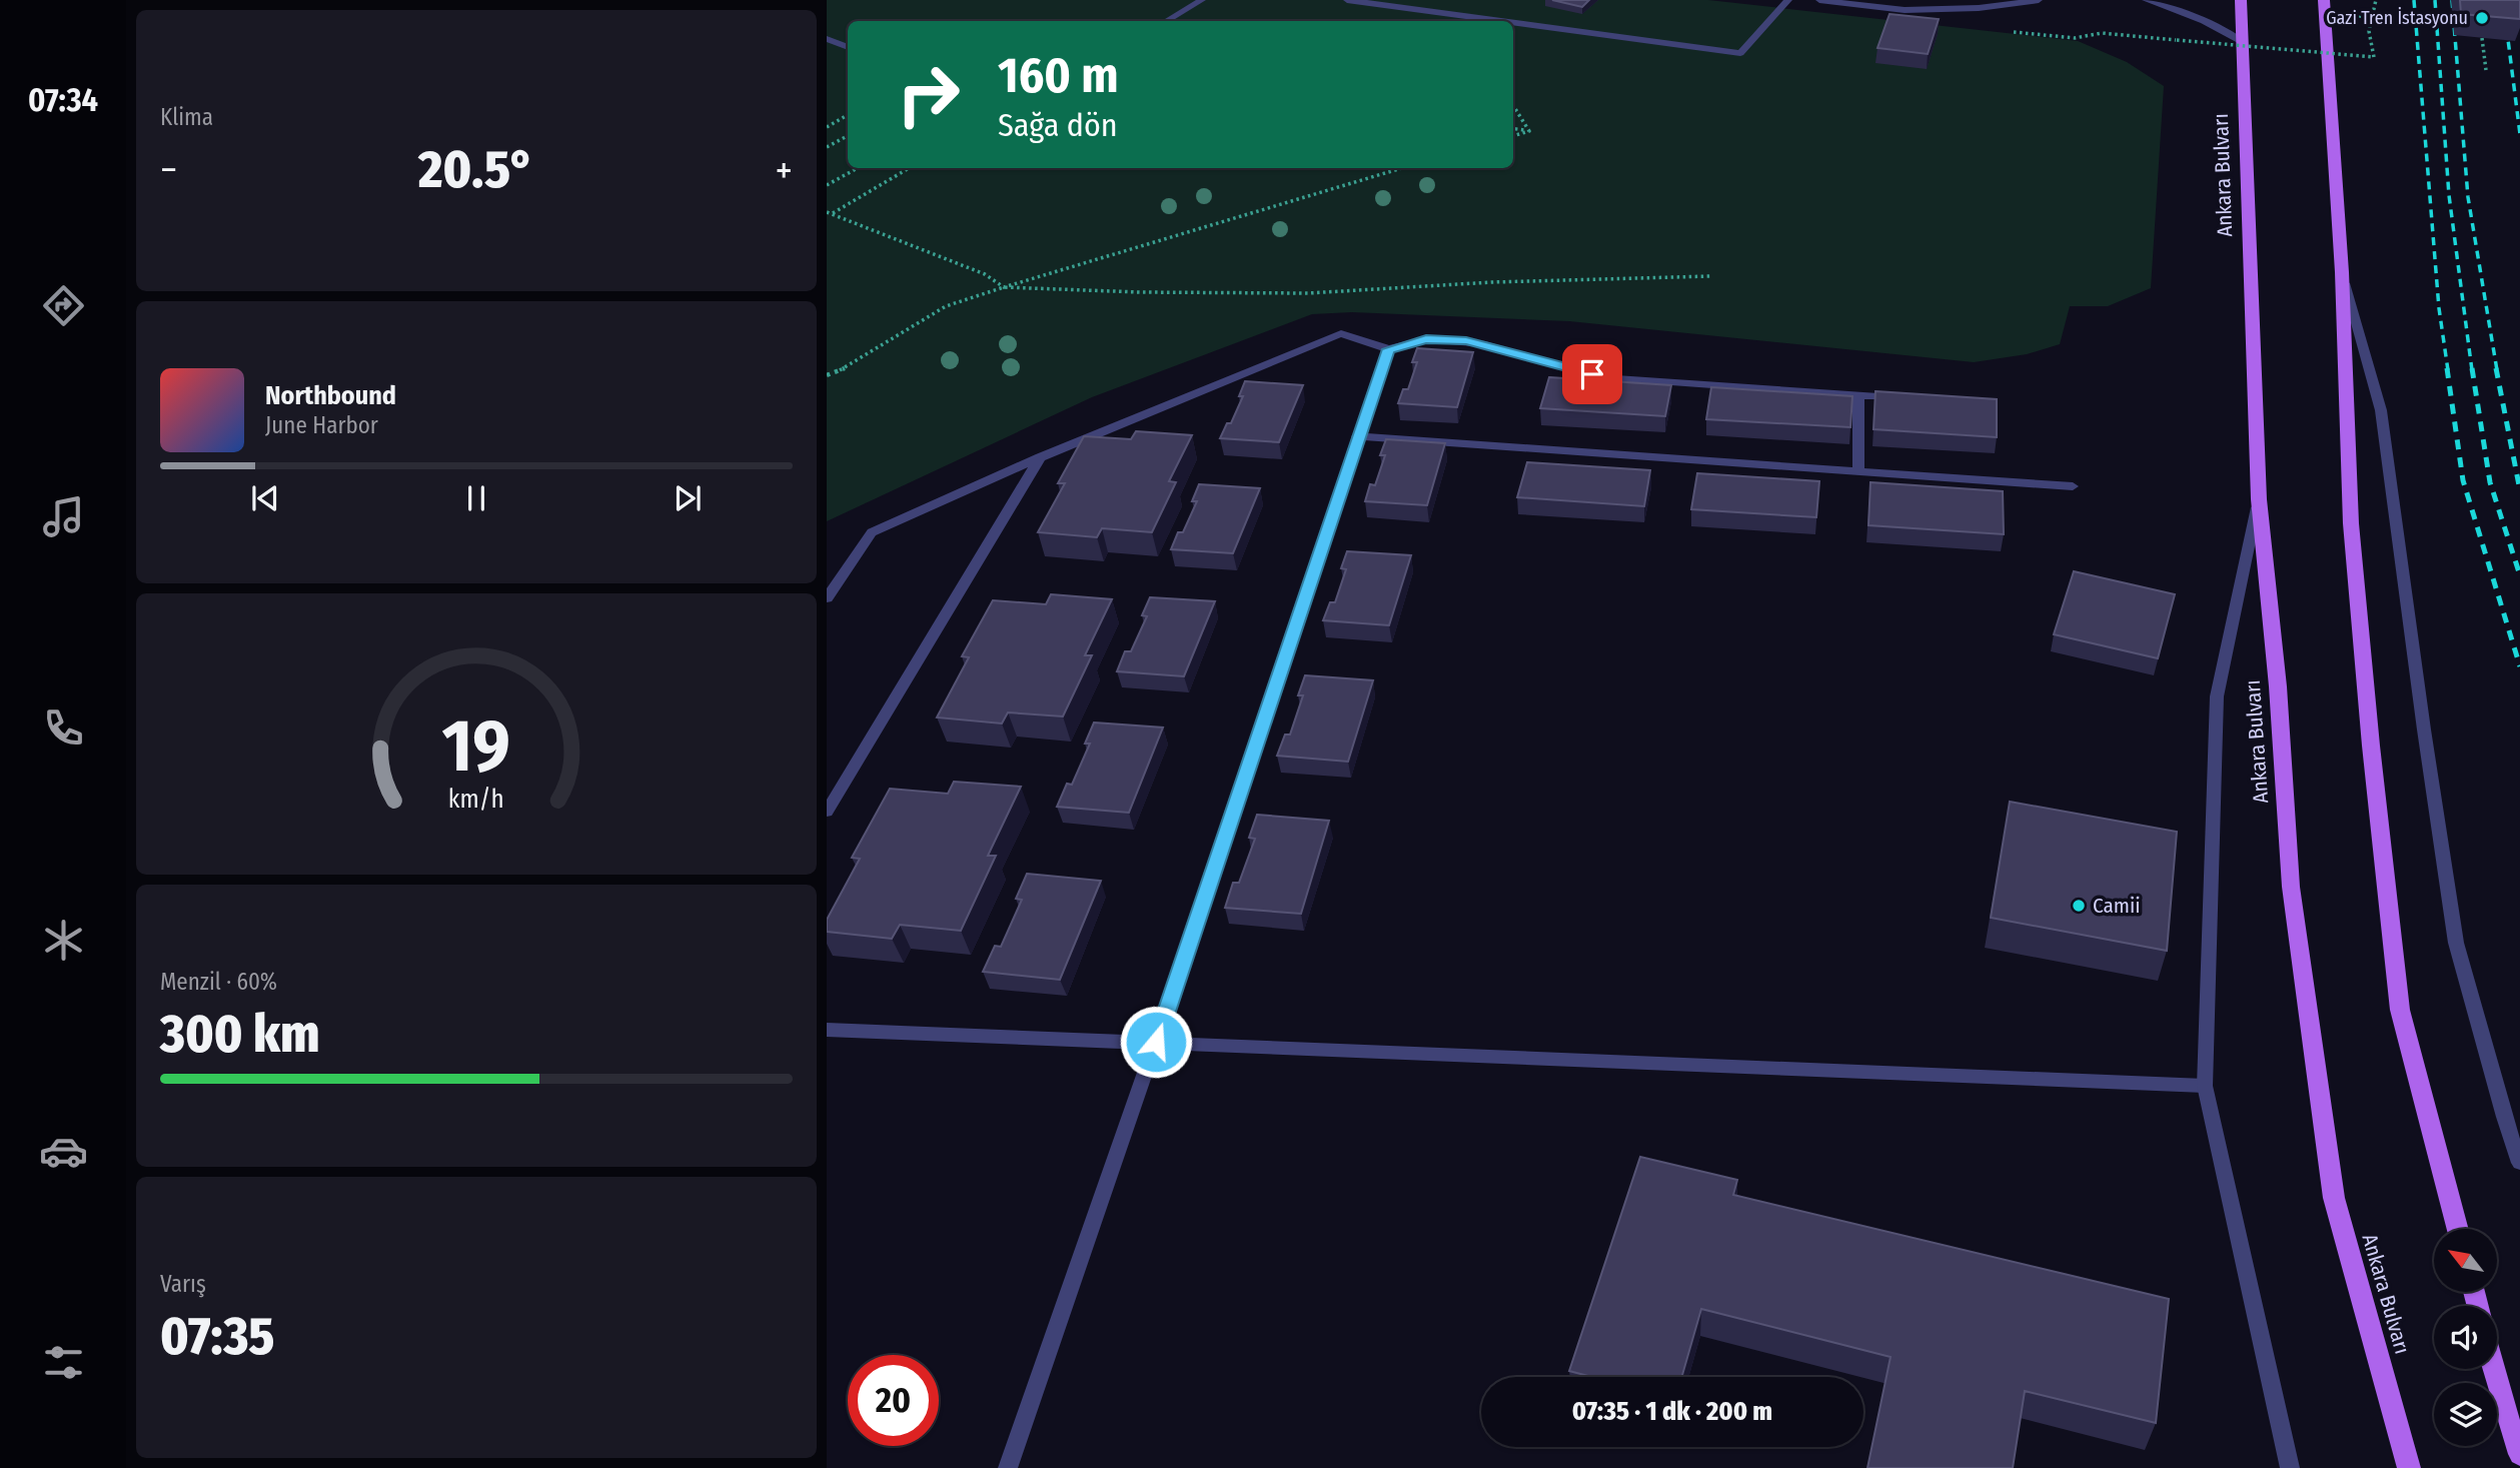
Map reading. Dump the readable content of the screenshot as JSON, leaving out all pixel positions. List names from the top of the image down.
{
  "streets": {
    "main road": ["Ankara Bulvarı"]
  },
  "places": ["Gazi Tren İstasyonu", "Camii"],
  "north": "top left",
  "page": {
    "tabs": "07:34",
    "tile": [
      "Klima",
      ["Menzil · 60%", "300 km"],
      ["Varış", "07:35"]
    ],
    "turn": ["160 m", "Sağa dön"],
    "heat": ["−", "20.5°", "+"],
    "song": ["Northbound", "June Harbor"],
    "limit": "20",
    "trip": "07:35 · 1 dk · 200 m",
    "gauge": ["19", "km/h"]
  }
}
